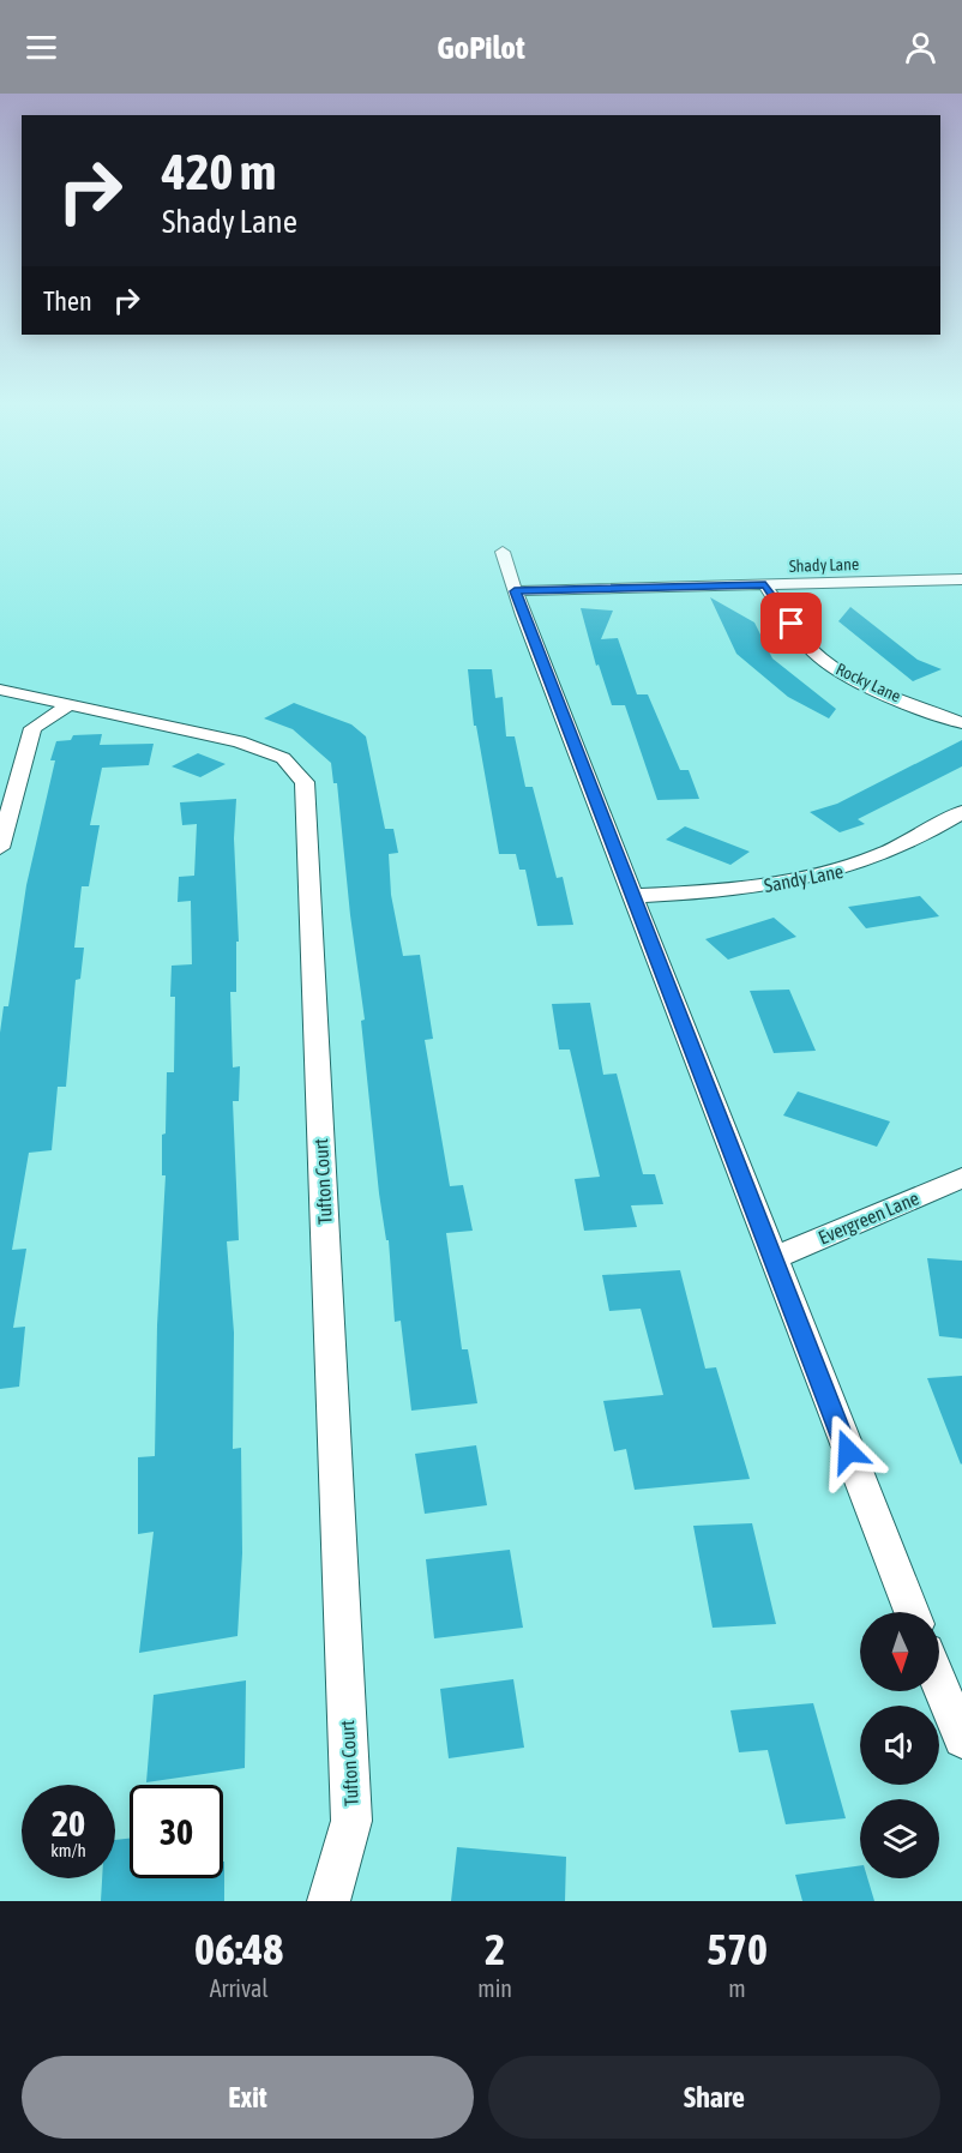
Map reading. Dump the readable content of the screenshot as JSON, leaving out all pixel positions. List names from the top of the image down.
{
  "streets": {
    "street": [
      "Shady Lane",
      "Rocky Lane",
      "Sandy Lane",
      "Tufton Court",
      "Evergreen Lane"
    ]
  },
  "crossings": [
    ["Shady Lane", "Rocky Lane"]
  ],
  "north": "bottom",
  "page": {
    "header": "GoPilot",
    "turn": ["420 m", "Shady Lane"],
    "then": "Then",
    "speed": "20 km/h",
    "limit": "30",
    "eta": [
      "06:48",
      "Arrival",
      "2",
      "min",
      "570",
      "m"
    ],
    "buttons": ["Exit", "Share"]
  }
}
